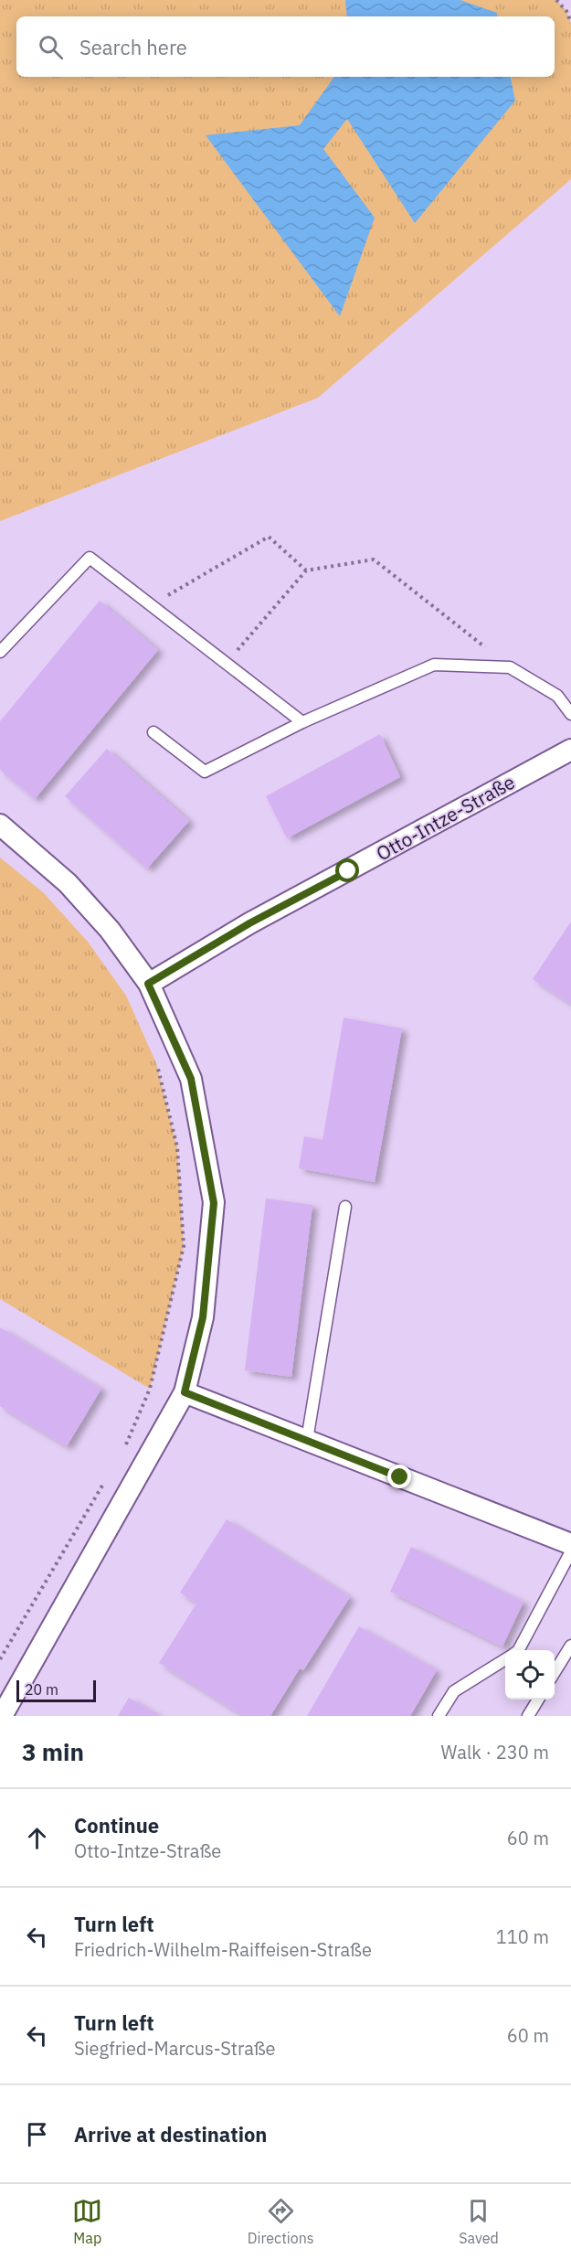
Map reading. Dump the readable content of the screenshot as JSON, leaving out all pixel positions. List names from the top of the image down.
{
  "streets": {
    "street": ["Otto-Intze-Straße"]
  },
  "scale_bar": "20 m",
  "page": {
    "search": "Search here",
    "scale": "20 m",
    "heading": ["3 min", "Walk · 230 m"],
    "list": [
      ["Continue", "Otto-Intze-Straße", "60 m"],
      ["Turn left", "Friedrich-Wilhelm-Raiffeisen-Straße", "110 m"],
      ["Turn left", "Siegfried-Marcus-Straße", "60 m"],
      "Arrive at destination"
    ],
    "nav": ["Map", "Directions", "Saved"]
  }
}
